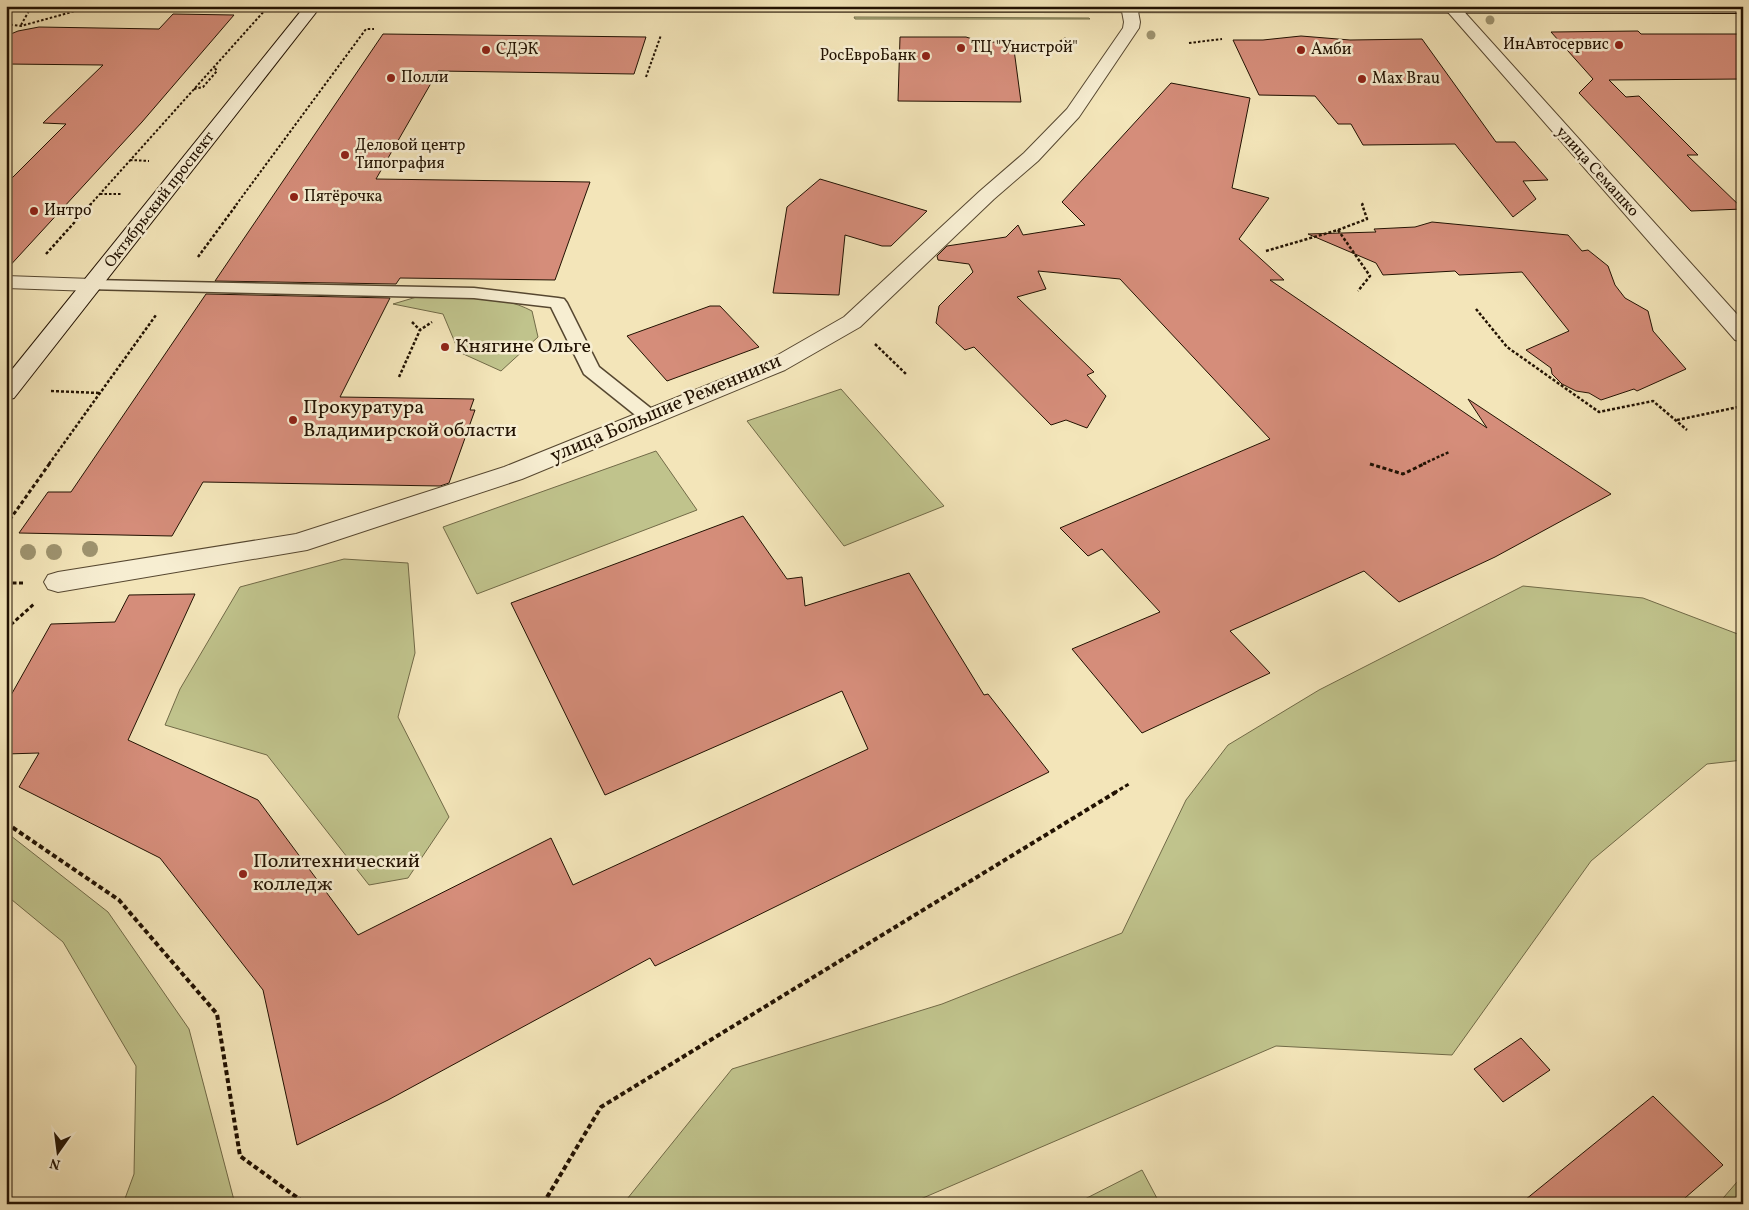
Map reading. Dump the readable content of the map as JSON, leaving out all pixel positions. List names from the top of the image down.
{
  "streets": {
    "main road": ["улица Семашко", "Октябрьский проспект", "улица Большие Ременники"]
  },
  "places": [
    "ИнАвтосервис",
    "ТЦ \"Унистрой\"",
    "СДЭК",
    "Амби",
    "РосЕвроБанк",
    "Полли",
    "Max Brau",
    "Деловой центр Типография",
    "Пятёрочка",
    "Интро",
    "Княгине Ольге",
    "Прокуратура Владимирской области",
    "Политехнический колледж"
  ],
  "north": "bottom"
}
